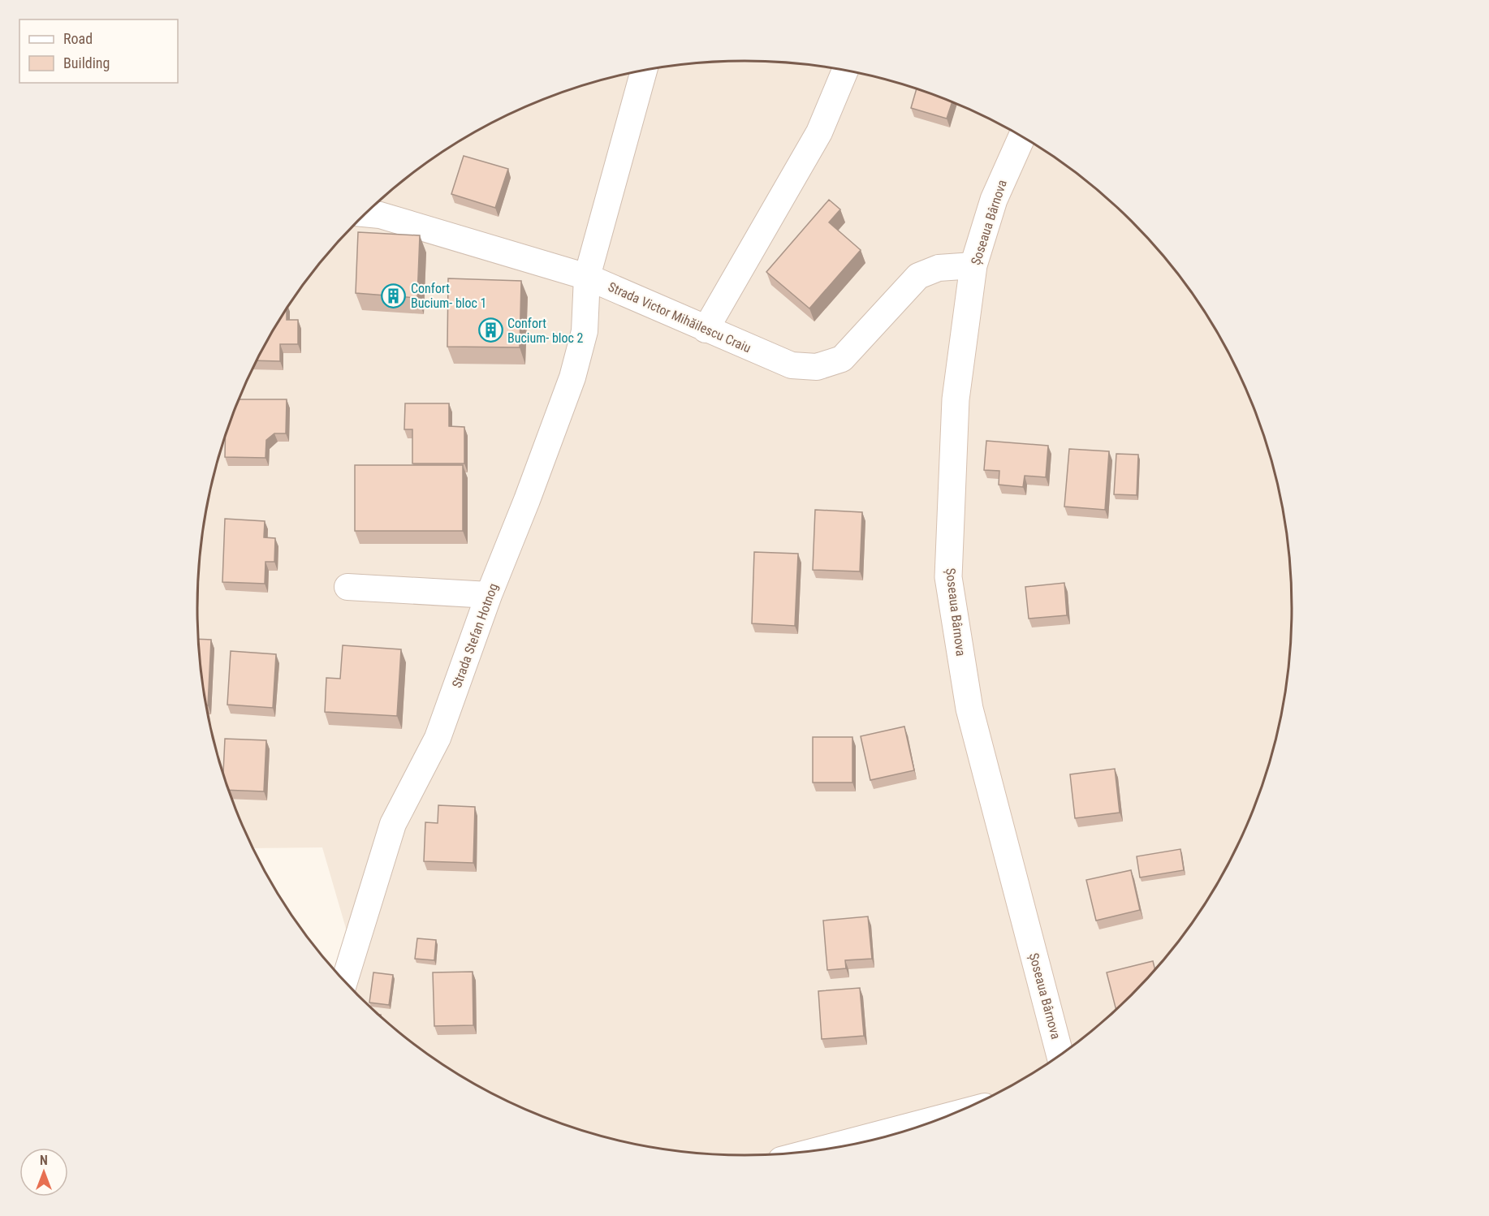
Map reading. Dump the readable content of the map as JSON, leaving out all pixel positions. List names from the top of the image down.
{
  "streets": {
    "main road": ["Șoseaua Bârnova"],
    "street": ["Strada Victor Mihăilescu Craiu", "Strada Stefan Hotnog"]
  },
  "crossings": [
    ["Șoseaua Bârnova", "Strada Victor Mihăilescu Craiu"],
    ["Strada Victor Mihăilescu Craiu", "Strada Stefan Hotnog"]
  ],
  "places": {
    "building": ["Confort Bucium- bloc 1", "Confort Bucium- bloc 2"]
  },
  "legend": ["Road", "Building"],
  "north": "top"
}
